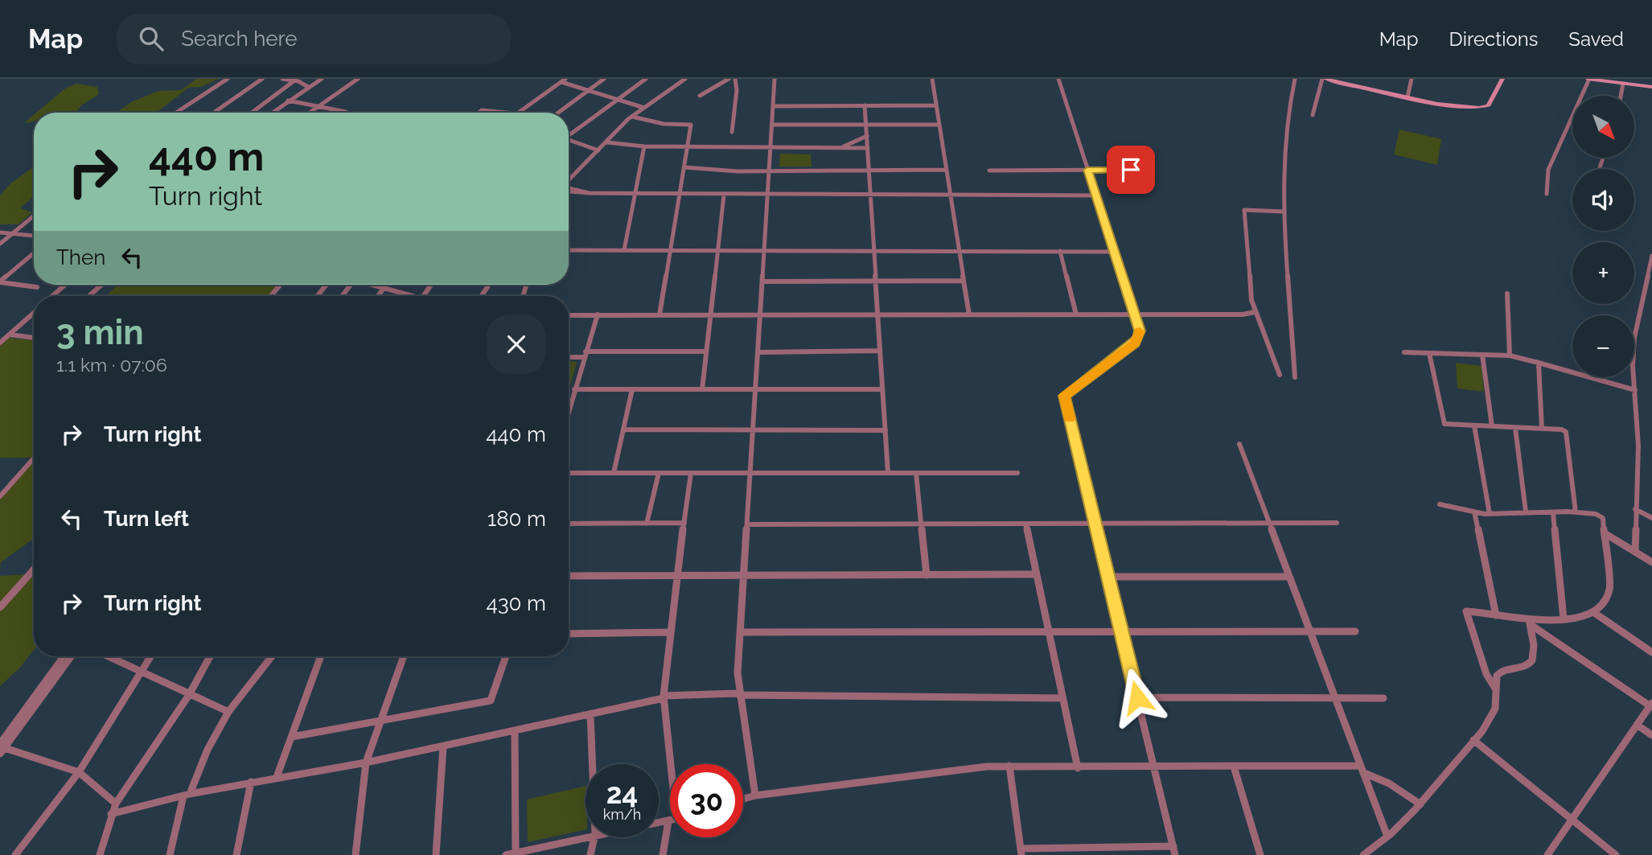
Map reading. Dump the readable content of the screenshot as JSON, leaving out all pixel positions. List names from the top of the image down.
{
  "north": "bottom right",
  "page": {
    "header": "Map",
    "search": "Search here",
    "nav": ["Map", "Directions", "Saved"],
    "map_buttons": ["+", "−"],
    "turn": ["440 m", "Turn right"],
    "then": "Then",
    "heading": ["3 min", "1.1 km · 07:06"],
    "list": [
      {
        "name": "Turn right",
        "value": "440 m"
      },
      {
        "name": "Turn left",
        "value": "180 m"
      },
      {
        "name": "Turn right",
        "value": "430 m"
      }
    ],
    "speed": "24 km/h",
    "limit": "30"
  }
}
